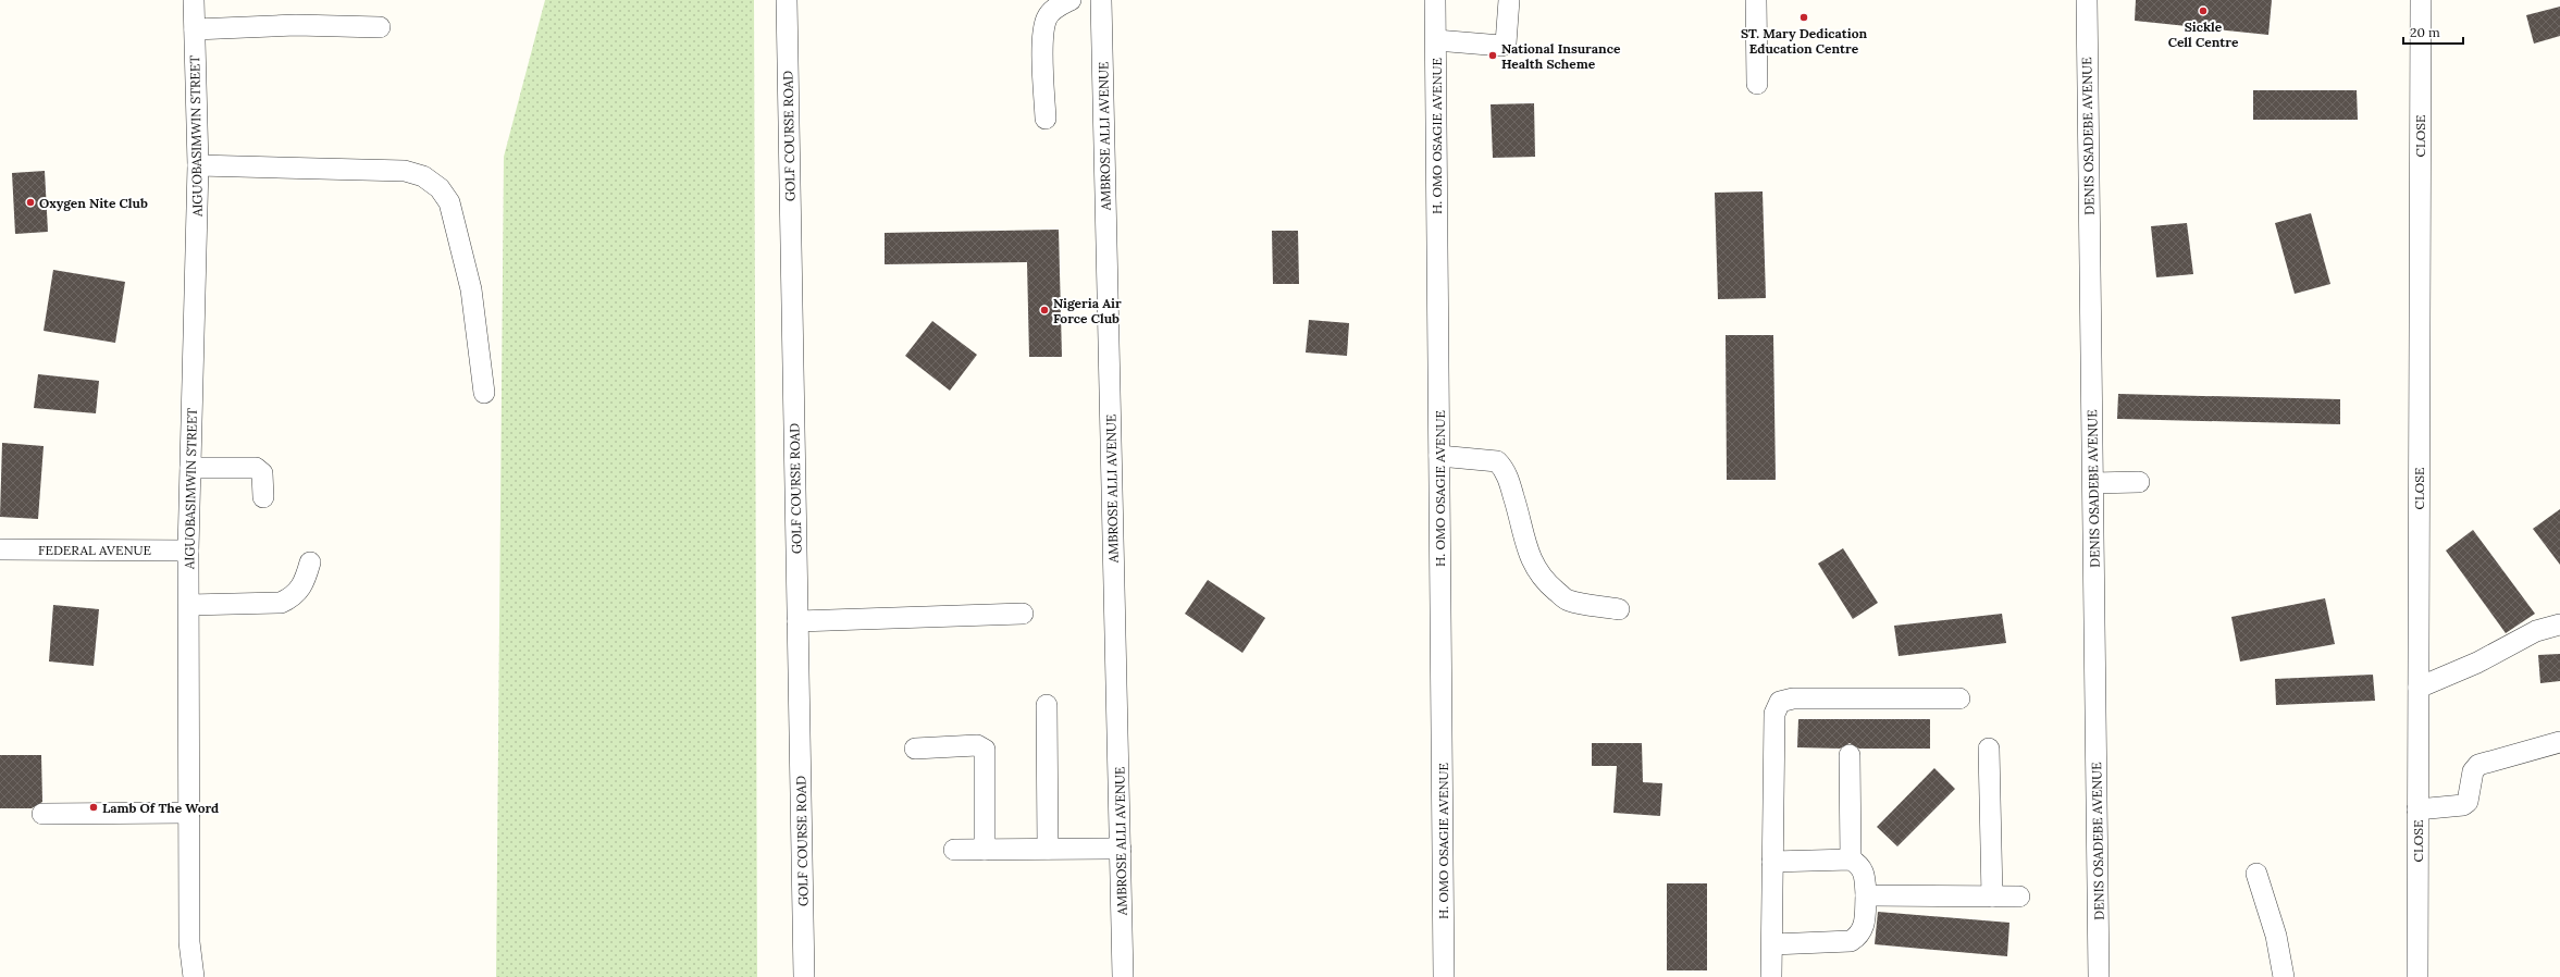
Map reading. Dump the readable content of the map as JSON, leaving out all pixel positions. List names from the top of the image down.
{
  "streets": {
    "street": [
      "AIGUOBASIMWIN STREET",
      "GOLF COURSE ROAD",
      "AMBROSE ALLI AVENUE",
      "H. OMO OSAGIE AVENUE",
      "DENIS OSADEBE AVENUE",
      "CLOSE",
      "FEDERAL AVENUE"
    ]
  },
  "crossings": [
    ["AIGUOBASIMWIN STREET", "FEDERAL AVENUE"]
  ],
  "places": [
    "Sickle Cell Centre",
    "ST. Mary Dedication Education Centre",
    "National Insurance Health Scheme",
    "Oxygen Nite Club",
    "Nigeria Air Force Club",
    "Lamb Of The Word"
  ],
  "scale_bar": "20 m"
}
